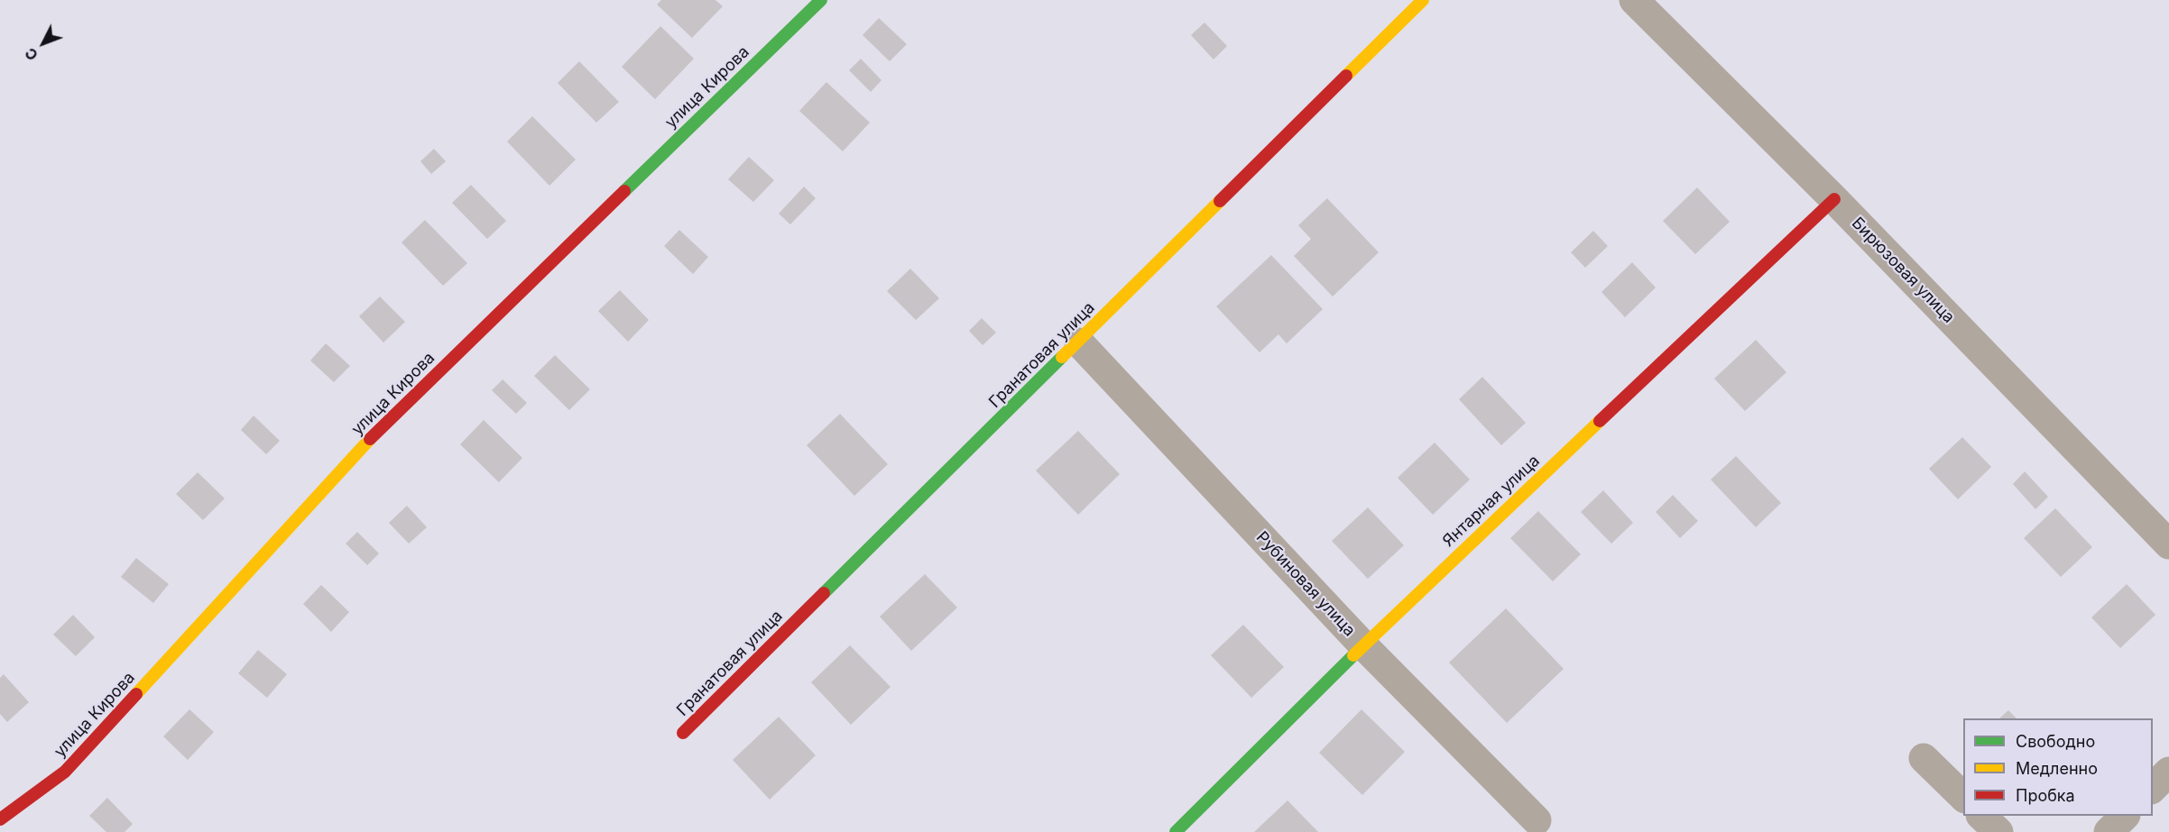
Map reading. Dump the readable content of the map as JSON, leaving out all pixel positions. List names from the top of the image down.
{
  "streets": {
    "street": [
      "улица Кирова",
      "Бирюзовая улица",
      "Гранатовая улица",
      "Янтарная улица",
      "Рубиновая улица"
    ]
  },
  "crossings": [
    ["Бирюзовая улица", "Янтарная улица"],
    ["Гранатовая улица", "Рубиновая улица"],
    ["Янтарная улица", "Рубиновая улица"]
  ],
  "legend": ["Свободно", "Медленно", "Пробка"],
  "north": "bottom left"
}
